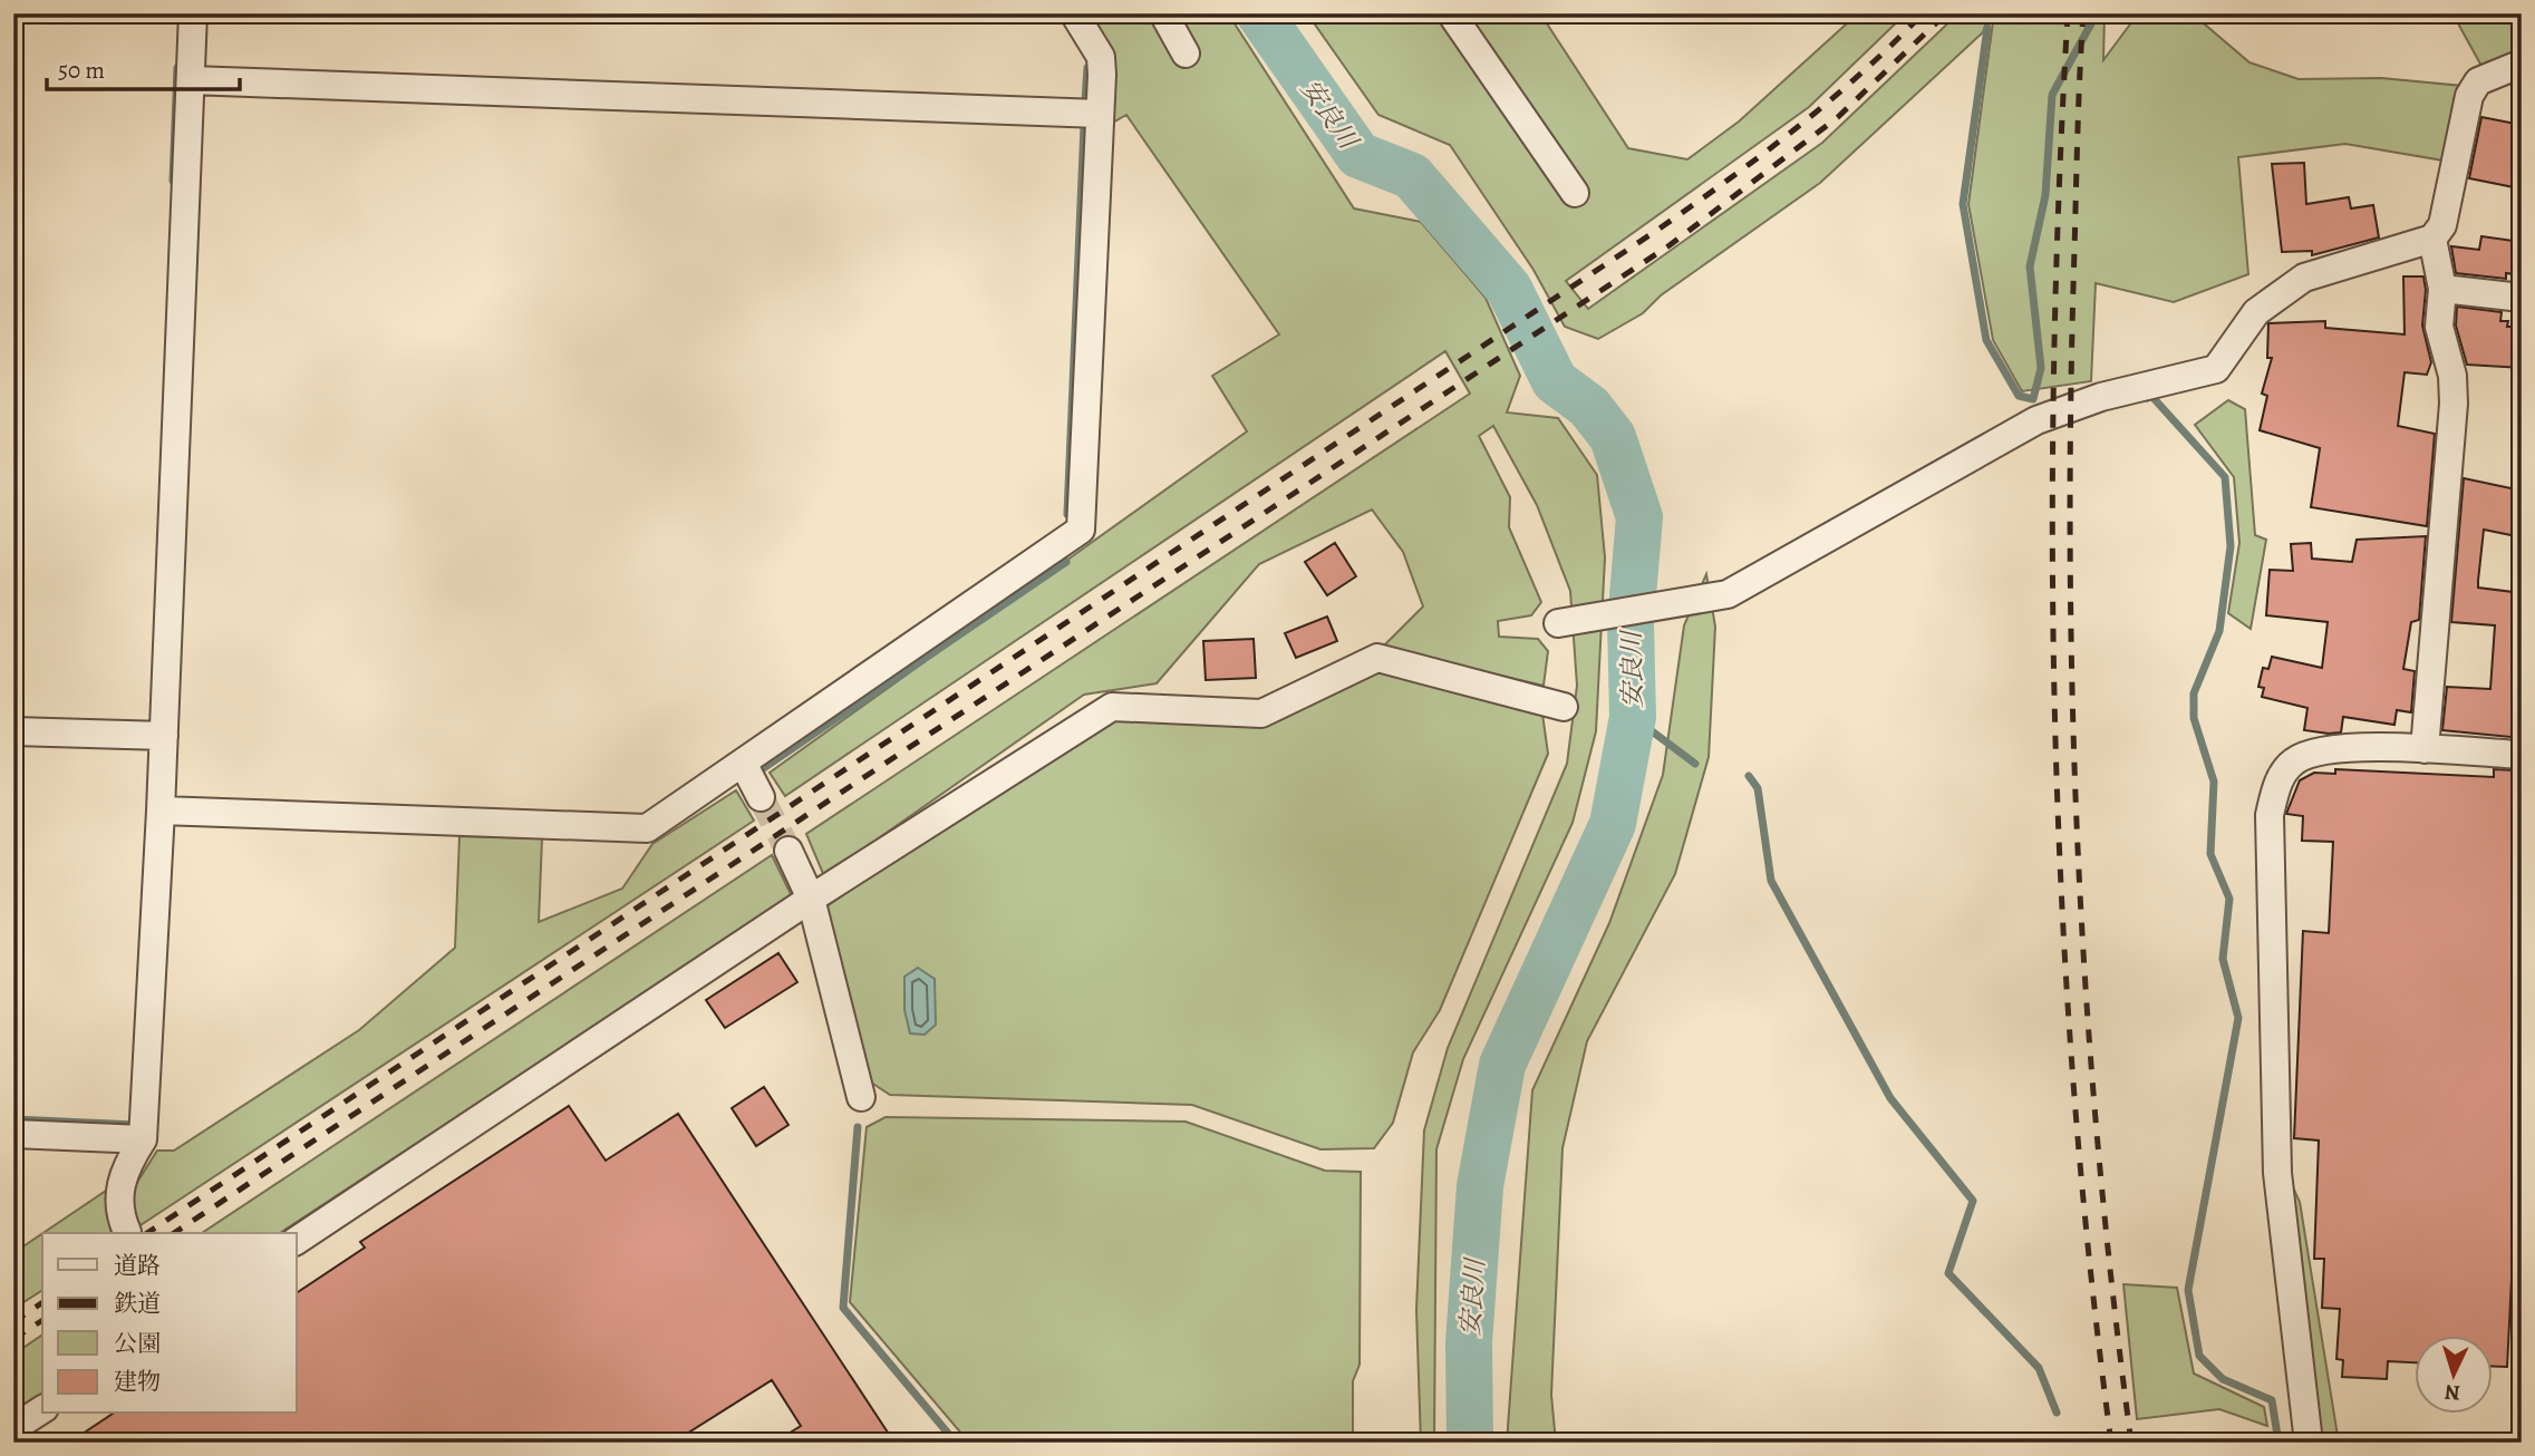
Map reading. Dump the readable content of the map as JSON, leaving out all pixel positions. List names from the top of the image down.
{
  "water": ["安良川"],
  "legend": [
    "道路",
    "鉄道",
    "公園",
    "建物"
  ],
  "scale_bar": "50 m",
  "north": "bottom"
}
